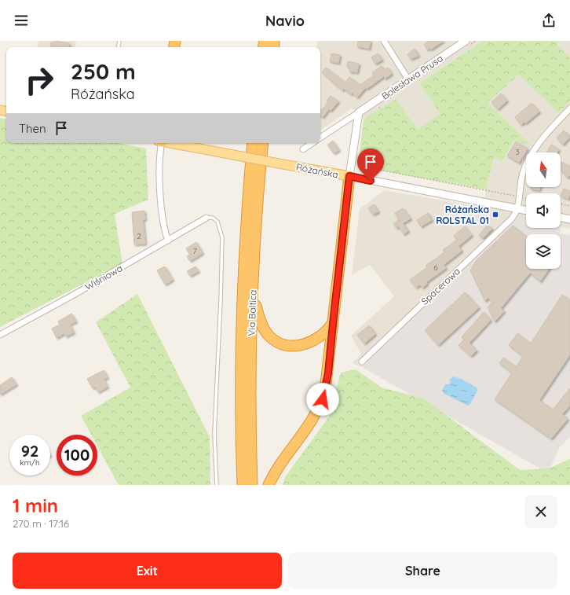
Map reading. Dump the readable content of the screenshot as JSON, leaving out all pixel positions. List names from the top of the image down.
{
  "streets": {
    "highway": ["Via Baltica"],
    "main road": ["Różańska"],
    "street": ["Bolesława Prusa", "Wiśniowa", "Spacerowa"]
  },
  "crossings": [
    ["Różańska", "Spacerowa"]
  ],
  "places": {
    "transit": ["Różańska ROLSTAL 01"]
  },
  "house_numbers": [
    "3",
    "2",
    "7",
    "6"
  ],
  "north": "top",
  "page": {
    "header": "Navio",
    "turn": ["250 m", "Różańska"],
    "then": "Then",
    "speed": "92 km/h",
    "limit": "100",
    "heading": ["1 min", "270 m · 17:16"],
    "buttons": ["Exit", "Share"]
  }
}
